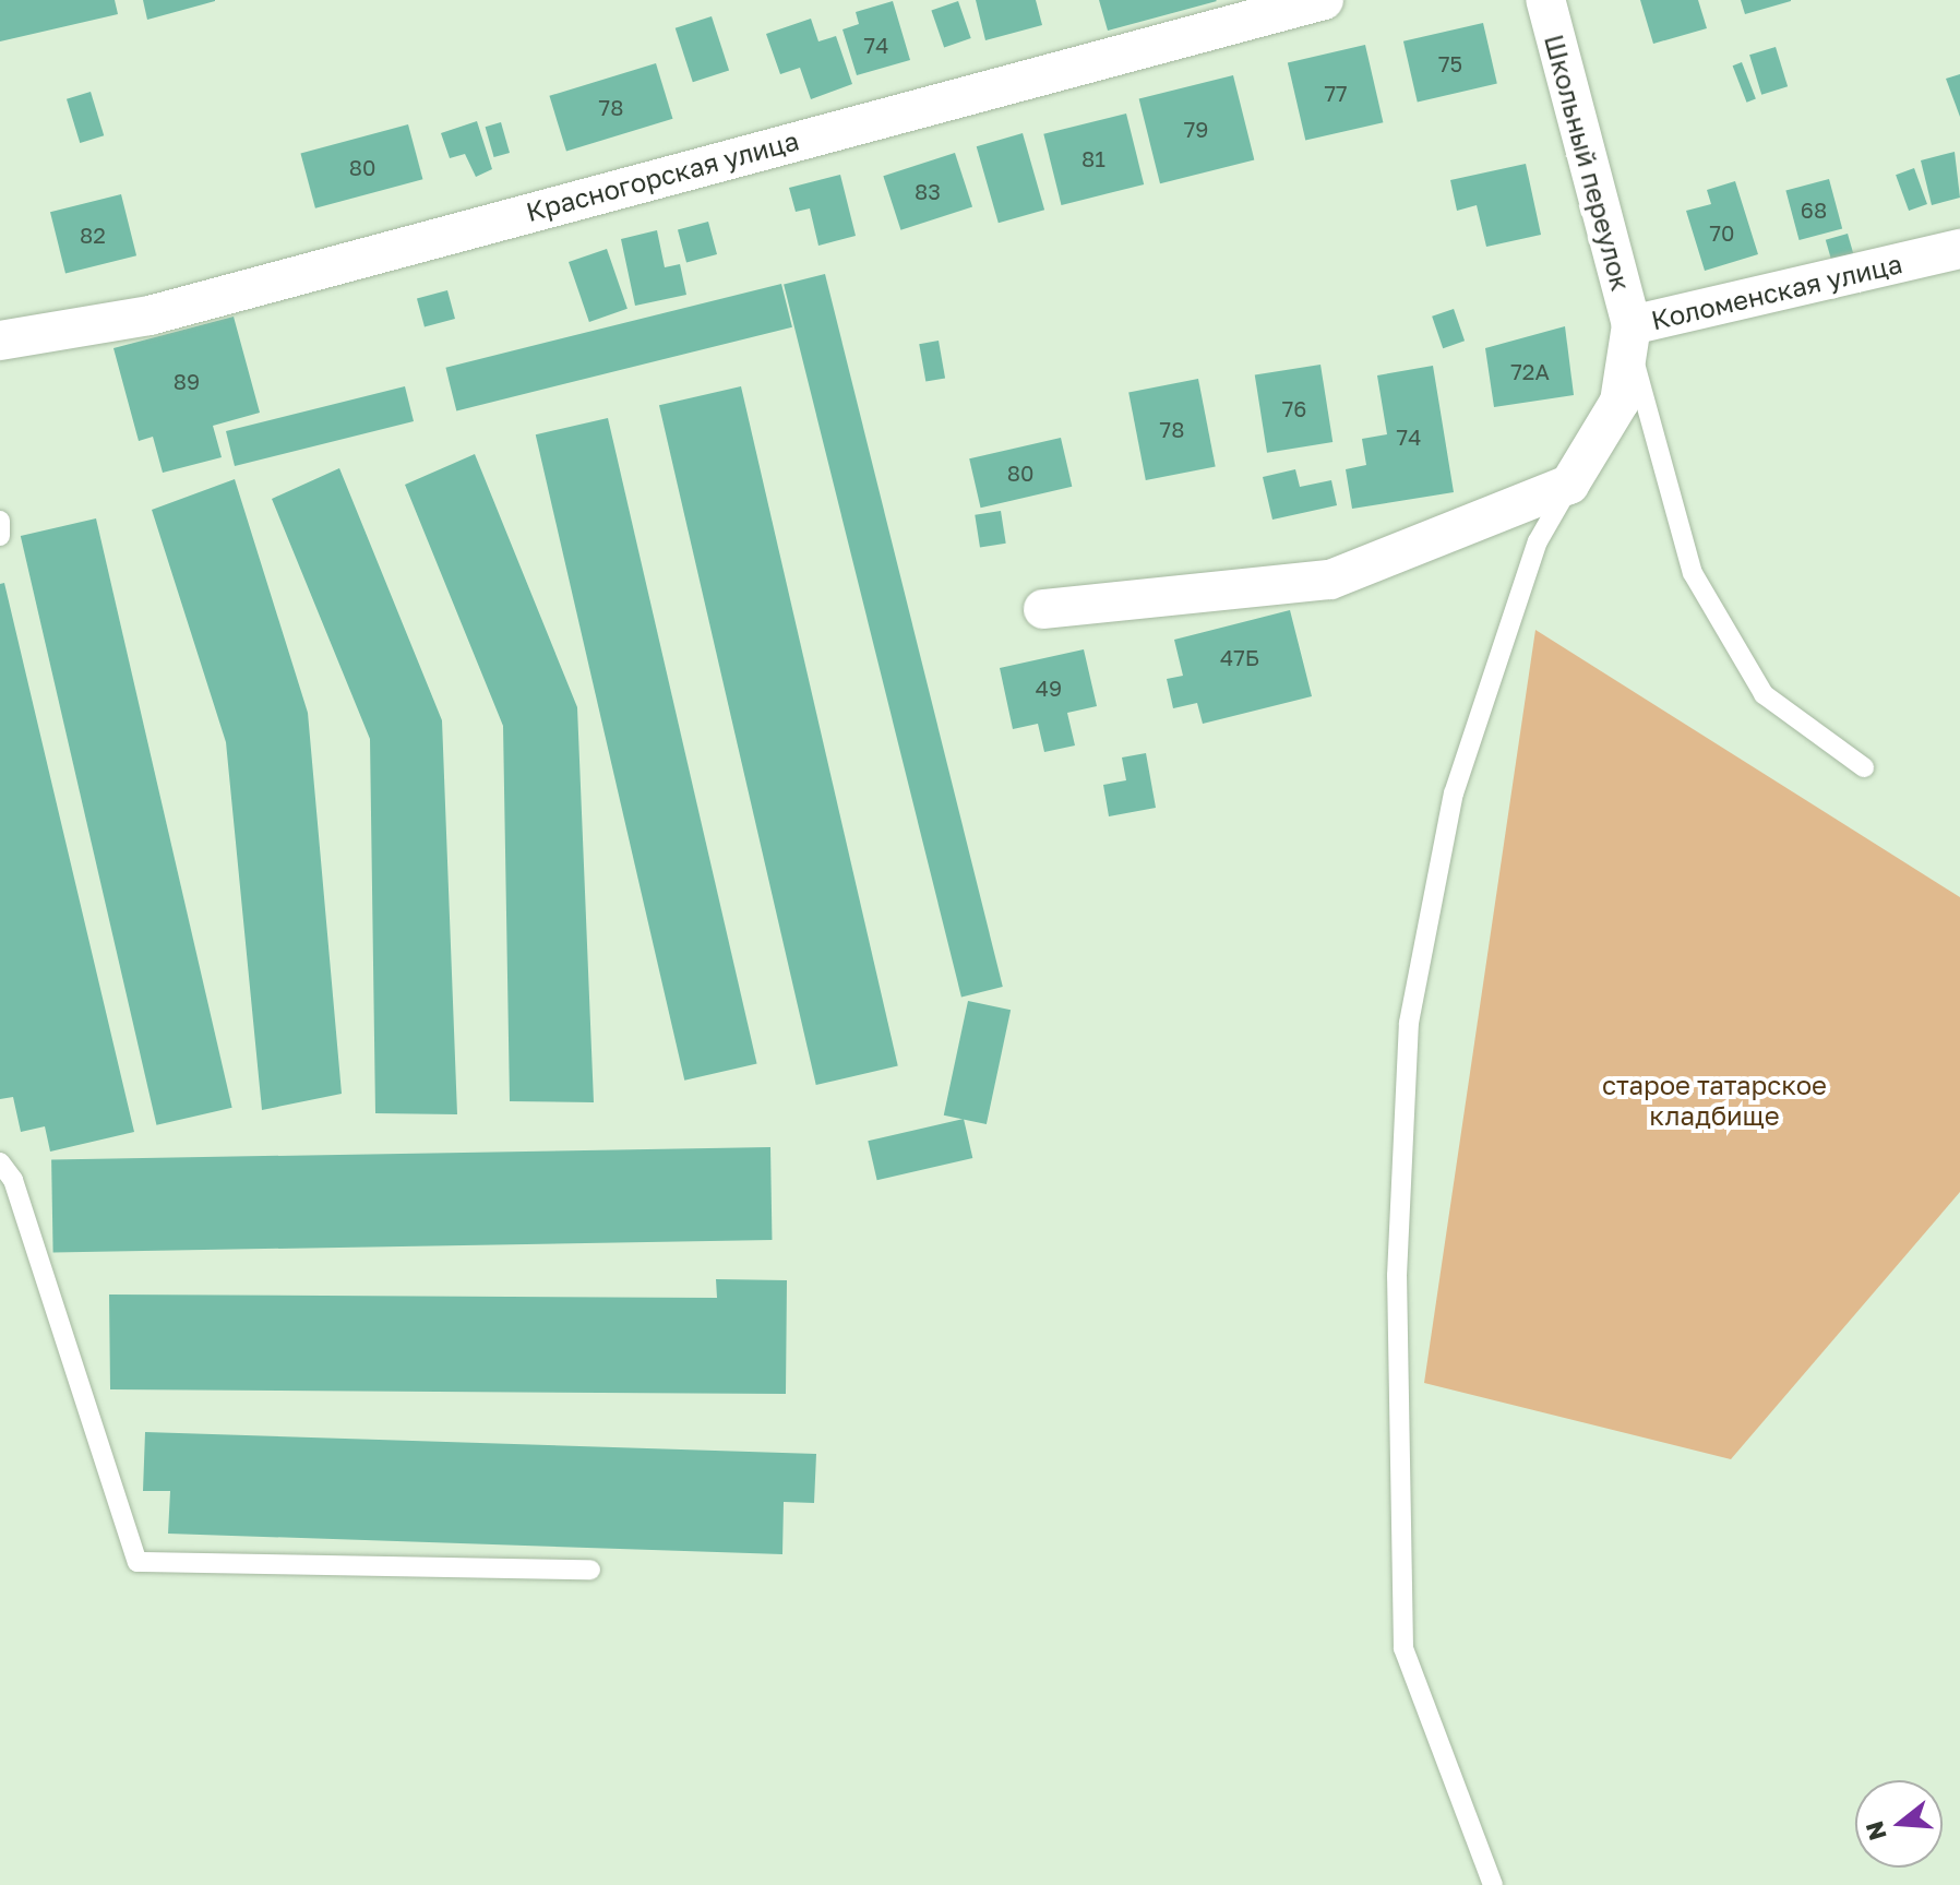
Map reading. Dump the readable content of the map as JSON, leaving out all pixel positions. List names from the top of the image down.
{
  "streets": {
    "street": ["Школьный переулок", "Красногорская улица", "Коломенская улица"]
  },
  "crossings": [
    ["Школьный переулок", "Коломенская улица"]
  ],
  "parks": ["старое татарское кладбище"],
  "house_numbers": [
    "74",
    "75",
    "77",
    "78",
    "79",
    "81",
    "80",
    "83",
    "68",
    "70",
    "82",
    "72А",
    "89",
    "76",
    "78",
    "74",
    "80",
    "47Б",
    "49"
  ],
  "north": "left"
}
